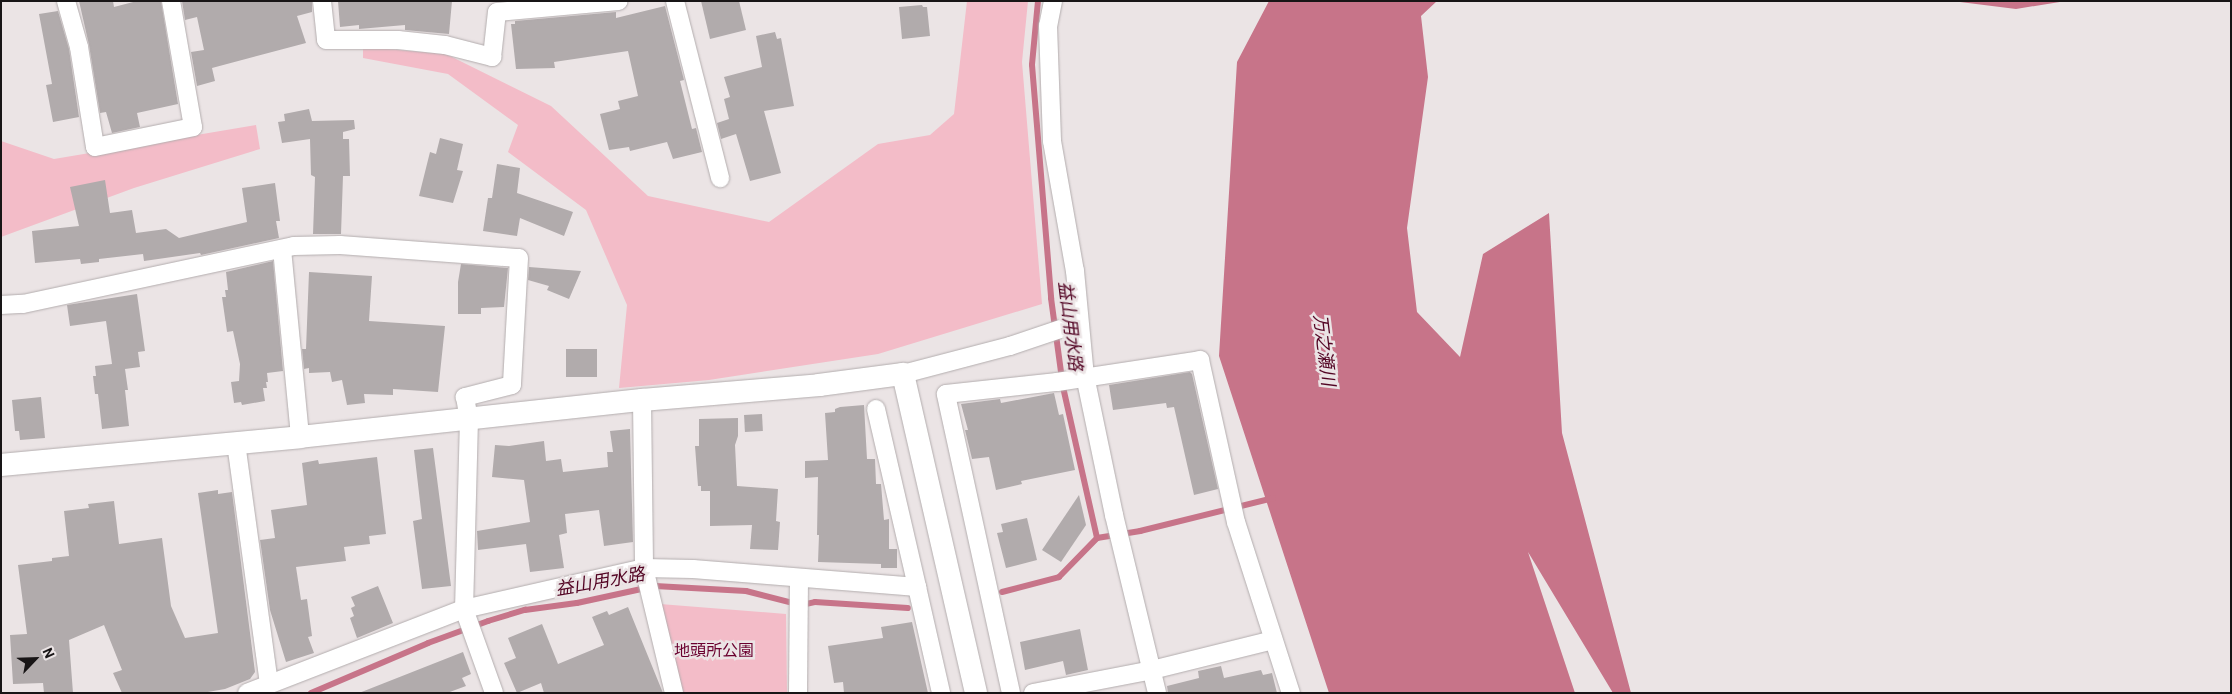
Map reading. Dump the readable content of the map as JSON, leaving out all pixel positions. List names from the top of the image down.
{
  "water": ["益山用水路", "万之瀬川"],
  "parks": ["地頭所公園"],
  "north": "top right"
}
